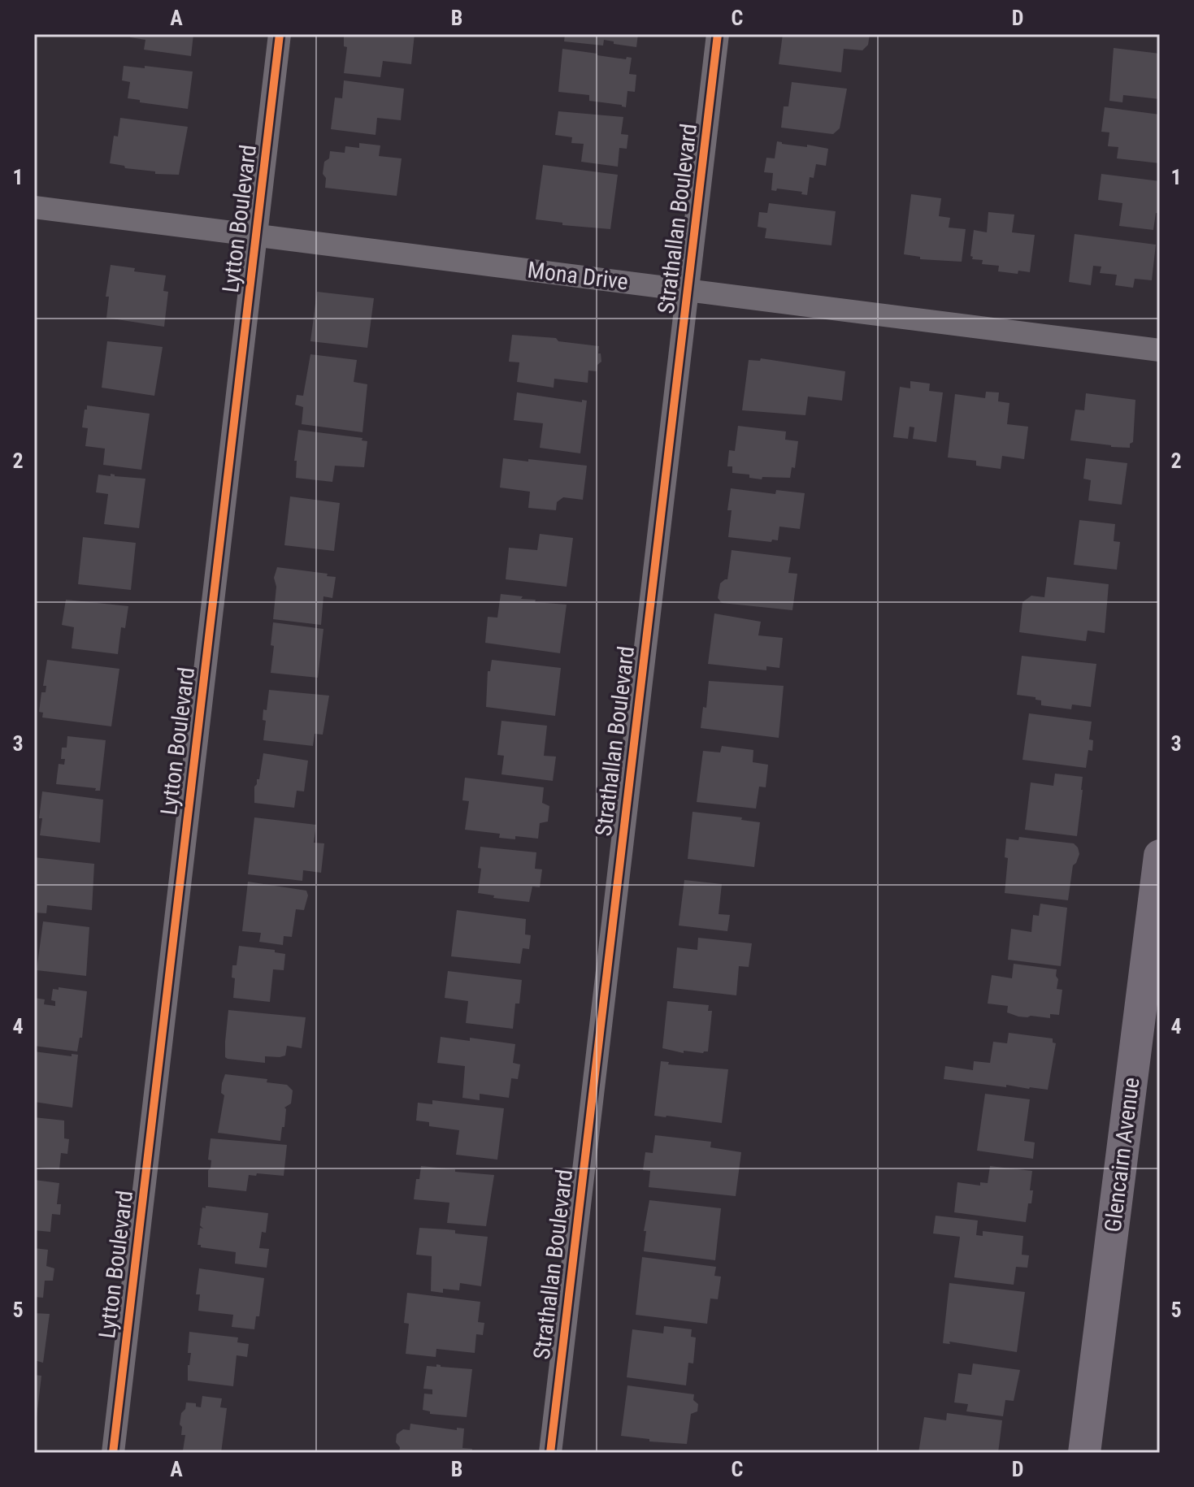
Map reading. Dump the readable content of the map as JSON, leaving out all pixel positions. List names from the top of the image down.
{
  "streets": {
    "street": [
      "Lytton Boulevard",
      "Strathallan Boulevard",
      "Mona Drive",
      "Glencairn Avenue"
    ]
  },
  "crossings": [
    ["Lytton Boulevard", "Mona Drive"],
    ["Strathallan Boulevard", "Mona Drive"]
  ],
  "grid": {
    "columns": [
      "A",
      "B",
      "C",
      "D"
    ],
    "rows": [
      "1",
      "2",
      "3",
      "4",
      "5"
    ]
  }
}
